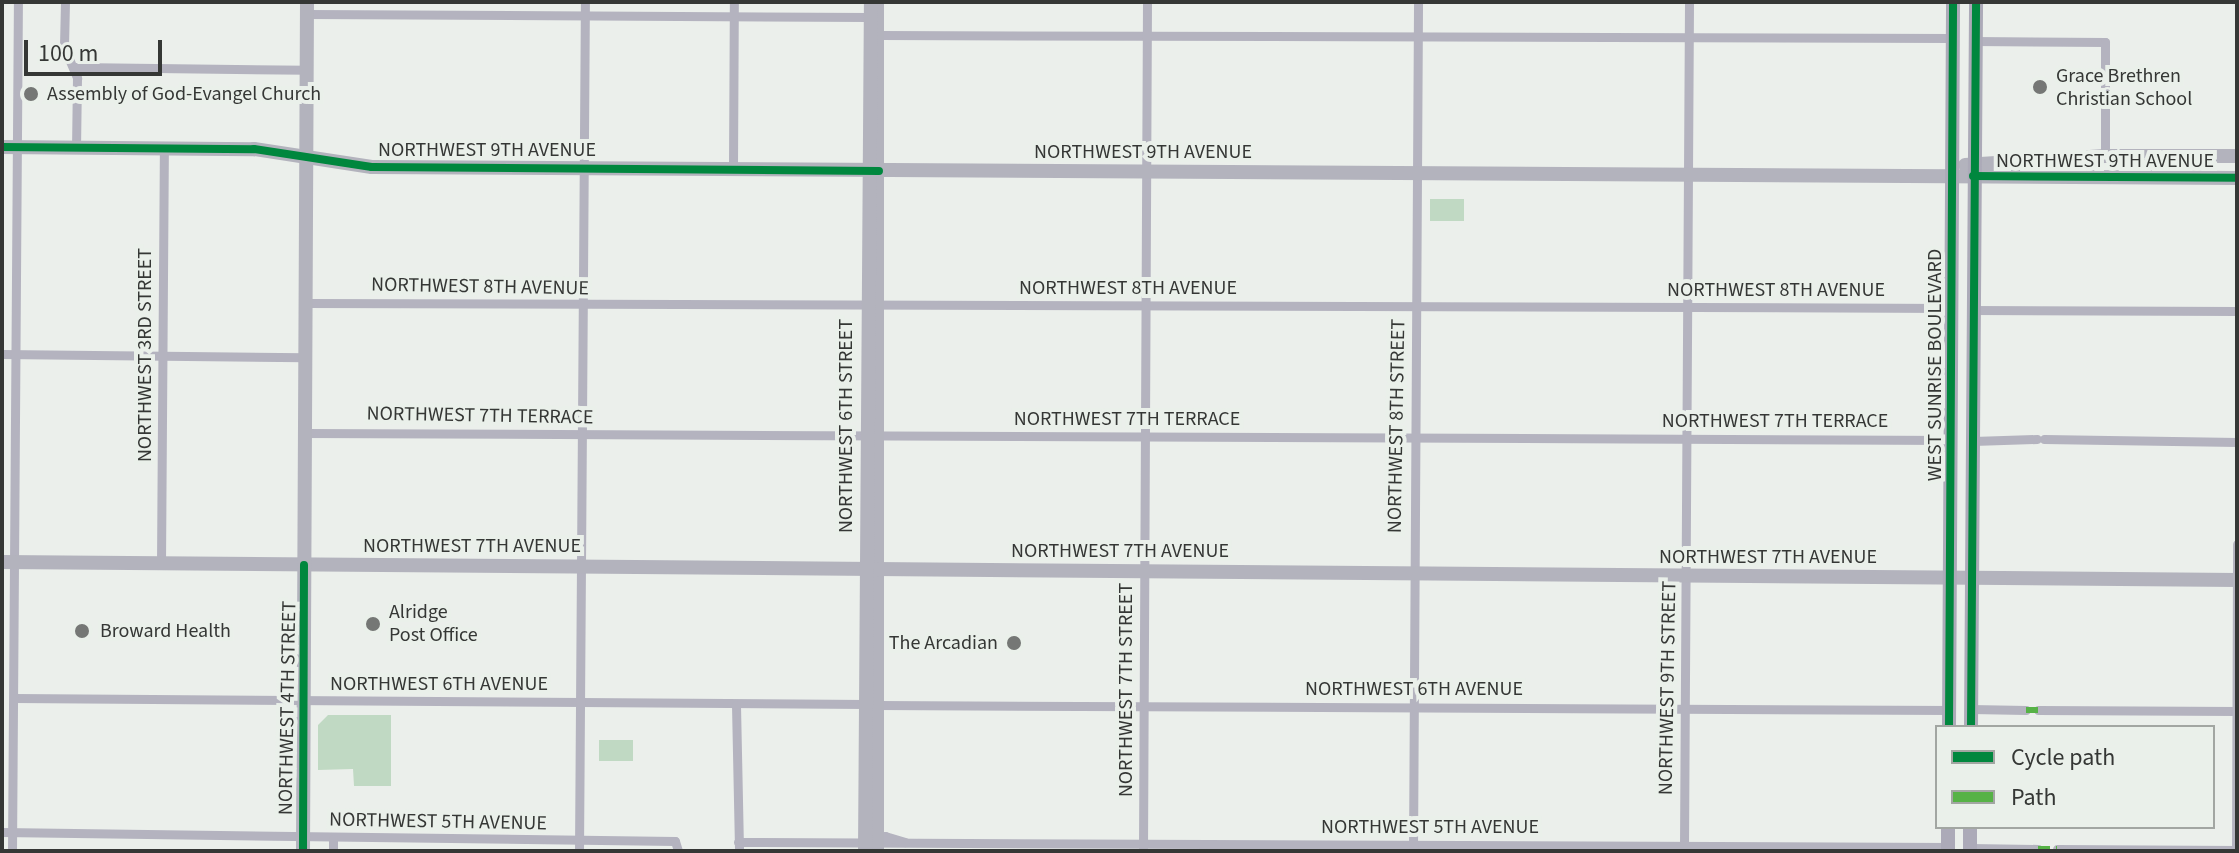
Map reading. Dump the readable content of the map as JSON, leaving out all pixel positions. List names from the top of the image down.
{
  "streets": {
    "main road": [
      "NORTHWEST 9TH AVENUE",
      "WEST SUNRISE BOULEVARD",
      "NORTHWEST 6TH STREET",
      "NORTHWEST 7TH AVENUE",
      "NORTHWEST 4TH STREET"
    ],
    "street": [
      "NORTHWEST 8TH AVENUE",
      "NORTHWEST 3RD STREET",
      "NORTHWEST 7TH TERRACE",
      "NORTHWEST 8TH STREET",
      "NORTHWEST 6TH AVENUE",
      "NORTHWEST 9TH STREET",
      "NORTHWEST 7TH STREET",
      "NORTHWEST 5TH AVENUE"
    ]
  },
  "crossings": [
    ["NORTHWEST 9TH AVENUE", "NORTHWEST 3RD STREET"],
    ["NORTHWEST 9TH AVENUE", "WEST SUNRISE BOULEVARD"],
    ["NORTHWEST 9TH AVENUE", "NORTHWEST 6TH STREET"],
    ["NORTHWEST 9TH AVENUE", "NORTHWEST 8TH STREET"],
    ["NORTHWEST 9TH AVENUE", "NORTHWEST 9TH STREET"],
    ["NORTHWEST 9TH AVENUE", "NORTHWEST 7TH STREET"],
    ["NORTHWEST 9TH AVENUE", "NORTHWEST 4TH STREET"],
    ["NORTHWEST 8TH AVENUE", "WEST SUNRISE BOULEVARD"],
    ["NORTHWEST 8TH AVENUE", "NORTHWEST 6TH STREET"],
    ["NORTHWEST 8TH AVENUE", "NORTHWEST 8TH STREET"],
    ["NORTHWEST 8TH AVENUE", "NORTHWEST 9TH STREET"],
    ["NORTHWEST 8TH AVENUE", "NORTHWEST 7TH STREET"],
    ["NORTHWEST 8TH AVENUE", "NORTHWEST 4TH STREET"],
    ["NORTHWEST 3RD STREET", "NORTHWEST 7TH AVENUE"],
    ["WEST SUNRISE BOULEVARD", "NORTHWEST 7TH TERRACE"],
    ["WEST SUNRISE BOULEVARD", "NORTHWEST 7TH AVENUE"],
    ["WEST SUNRISE BOULEVARD", "NORTHWEST 6TH AVENUE"],
    ["NORTHWEST 7TH TERRACE", "NORTHWEST 6TH STREET"],
    ["NORTHWEST 7TH TERRACE", "NORTHWEST 8TH STREET"],
    ["NORTHWEST 7TH TERRACE", "NORTHWEST 9TH STREET"],
    ["NORTHWEST 7TH TERRACE", "NORTHWEST 7TH STREET"],
    ["NORTHWEST 7TH TERRACE", "NORTHWEST 4TH STREET"],
    ["NORTHWEST 6TH STREET", "NORTHWEST 7TH AVENUE"],
    ["NORTHWEST 6TH STREET", "NORTHWEST 6TH AVENUE"],
    ["NORTHWEST 6TH STREET", "NORTHWEST 5TH AVENUE"],
    ["NORTHWEST 8TH STREET", "NORTHWEST 7TH AVENUE"],
    ["NORTHWEST 8TH STREET", "NORTHWEST 6TH AVENUE"],
    ["NORTHWEST 8TH STREET", "NORTHWEST 5TH AVENUE"],
    ["NORTHWEST 7TH AVENUE", "NORTHWEST 9TH STREET"],
    ["NORTHWEST 7TH AVENUE", "NORTHWEST 7TH STREET"],
    ["NORTHWEST 7TH AVENUE", "NORTHWEST 4TH STREET"],
    ["NORTHWEST 6TH AVENUE", "NORTHWEST 9TH STREET"],
    ["NORTHWEST 6TH AVENUE", "NORTHWEST 7TH STREET"],
    ["NORTHWEST 6TH AVENUE", "NORTHWEST 4TH STREET"],
    ["NORTHWEST 9TH STREET", "NORTHWEST 5TH AVENUE"],
    ["NORTHWEST 7TH STREET", "NORTHWEST 5TH AVENUE"],
    ["NORTHWEST 4TH STREET", "NORTHWEST 5TH AVENUE"]
  ],
  "places": [
    "Grace Brethren Christian School",
    "Assembly of God-Evangel Church",
    "Alridge Post Office",
    "Broward Health",
    "The Arcadian"
  ],
  "legend": ["Cycle path", "Path"],
  "scale_bar": "100 m"
}
